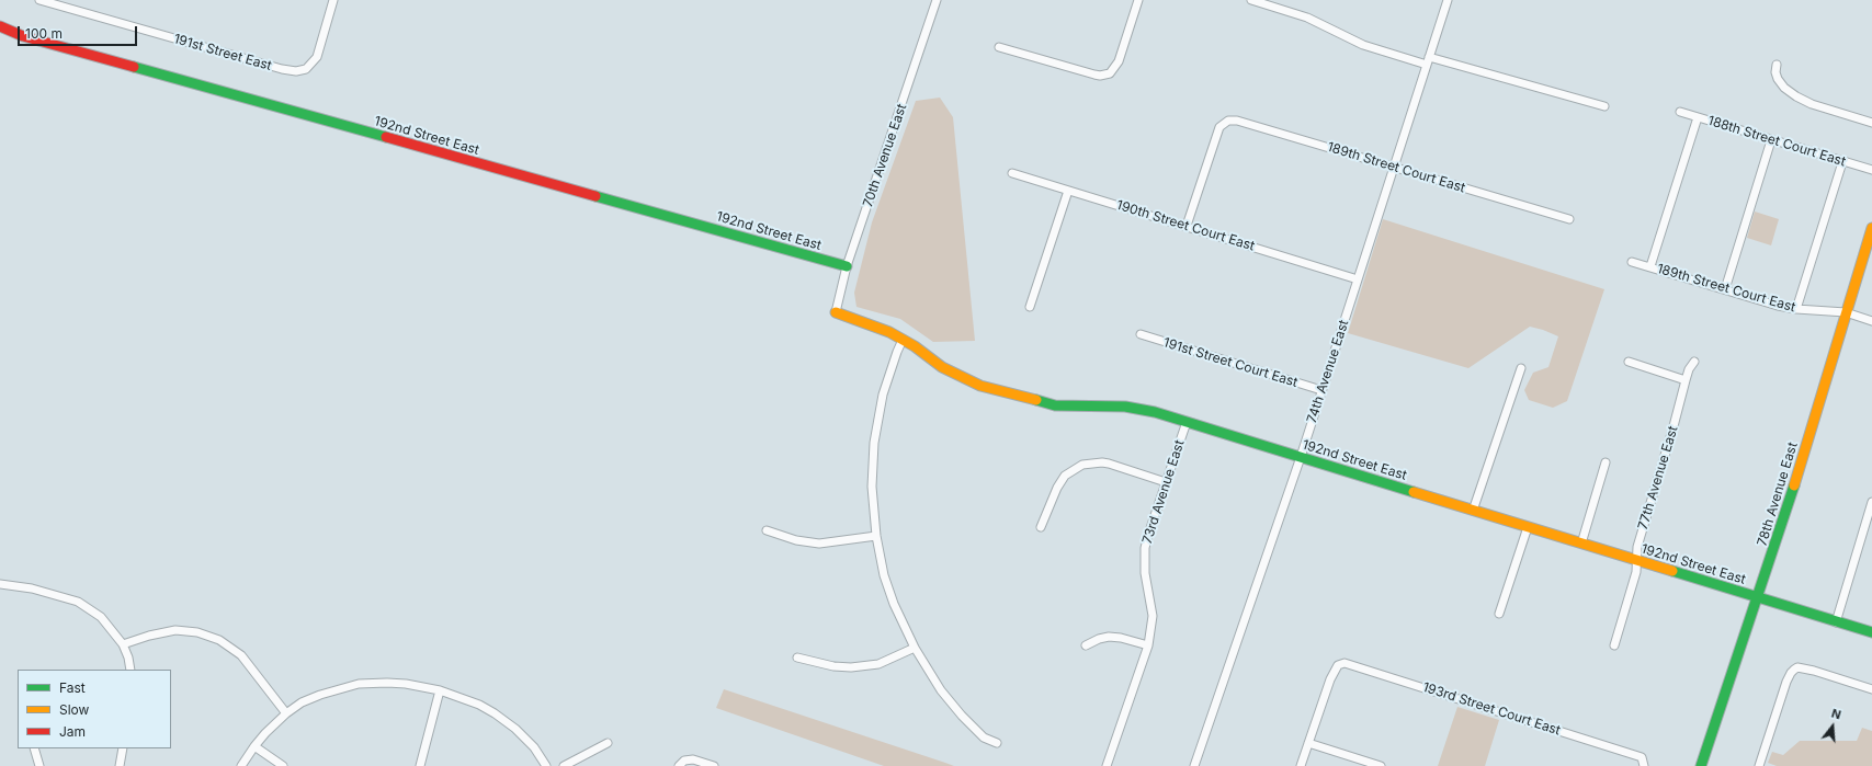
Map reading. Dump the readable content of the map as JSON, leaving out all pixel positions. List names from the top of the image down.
{
  "streets": {
    "street": [
      "191st Street East",
      "192nd Street East",
      "188th Street Court East",
      "70th Avenue East",
      "189th Street Court East",
      "190th Street Court East",
      "191st Street Court East",
      "74th Avenue East",
      "77th Avenue East",
      "73rd Avenue East",
      "78th Avenue East",
      "193rd Street Court East"
    ]
  },
  "crossings": [
    ["192nd Street East", "70th Avenue East"],
    ["192nd Street East", "74th Avenue East"],
    ["192nd Street East", "77th Avenue East"],
    ["192nd Street East", "73rd Avenue East"],
    ["192nd Street East", "78th Avenue East"],
    ["189th Street Court East", "190th Street Court East"],
    ["189th Street Court East", "74th Avenue East"],
    ["189th Street Court East", "78th Avenue East"],
    ["190th Street Court East", "74th Avenue East"],
    ["191st Street Court East", "74th Avenue East"]
  ],
  "legend": ["Fast", "Slow", "Jam"],
  "scale_bar": "100 m",
  "north": "top"
}
